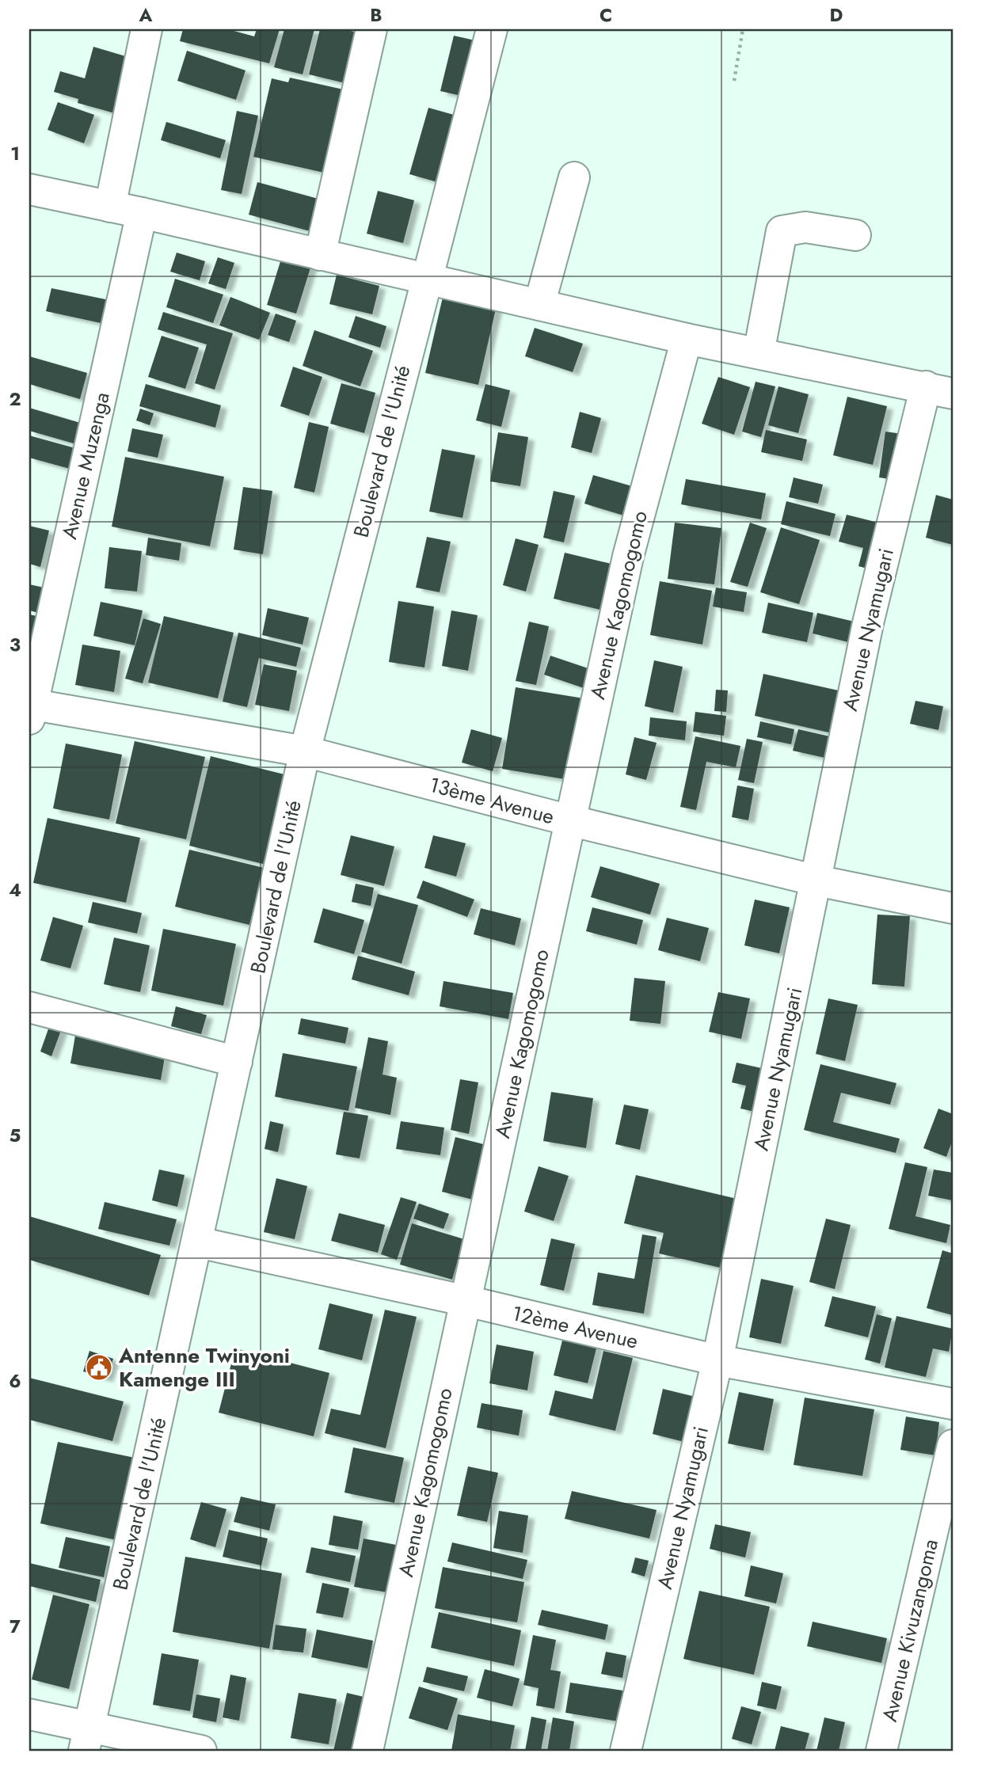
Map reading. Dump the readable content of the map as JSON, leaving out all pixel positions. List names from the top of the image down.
{
  "streets": {
    "street": [
      "Boulevard de l'Unité",
      "Avenue Muzenga",
      "Avenue Kagomogomo",
      "Avenue Nyamugari",
      "13ème Avenue",
      "12ème Avenue",
      "Avenue Kivuzangoma"
    ]
  },
  "crossings": [
    ["Boulevard de l'Unité", "13ème Avenue"],
    ["Boulevard de l'Unité", "12ème Avenue"],
    ["Avenue Muzenga", "13ème Avenue"],
    ["Avenue Kagomogomo", "13ème Avenue"],
    ["Avenue Kagomogomo", "12ème Avenue"],
    ["Avenue Nyamugari", "13ème Avenue"],
    ["Avenue Nyamugari", "12ème Avenue"]
  ],
  "places": {
    "public building": ["Antenne Twinyoni Kamenge III"]
  },
  "grid": {
    "columns": [
      "A",
      "B",
      "C",
      "D"
    ],
    "rows": [
      "1",
      "2",
      "3",
      "4",
      "5",
      "6",
      "7"
    ]
  }
}
